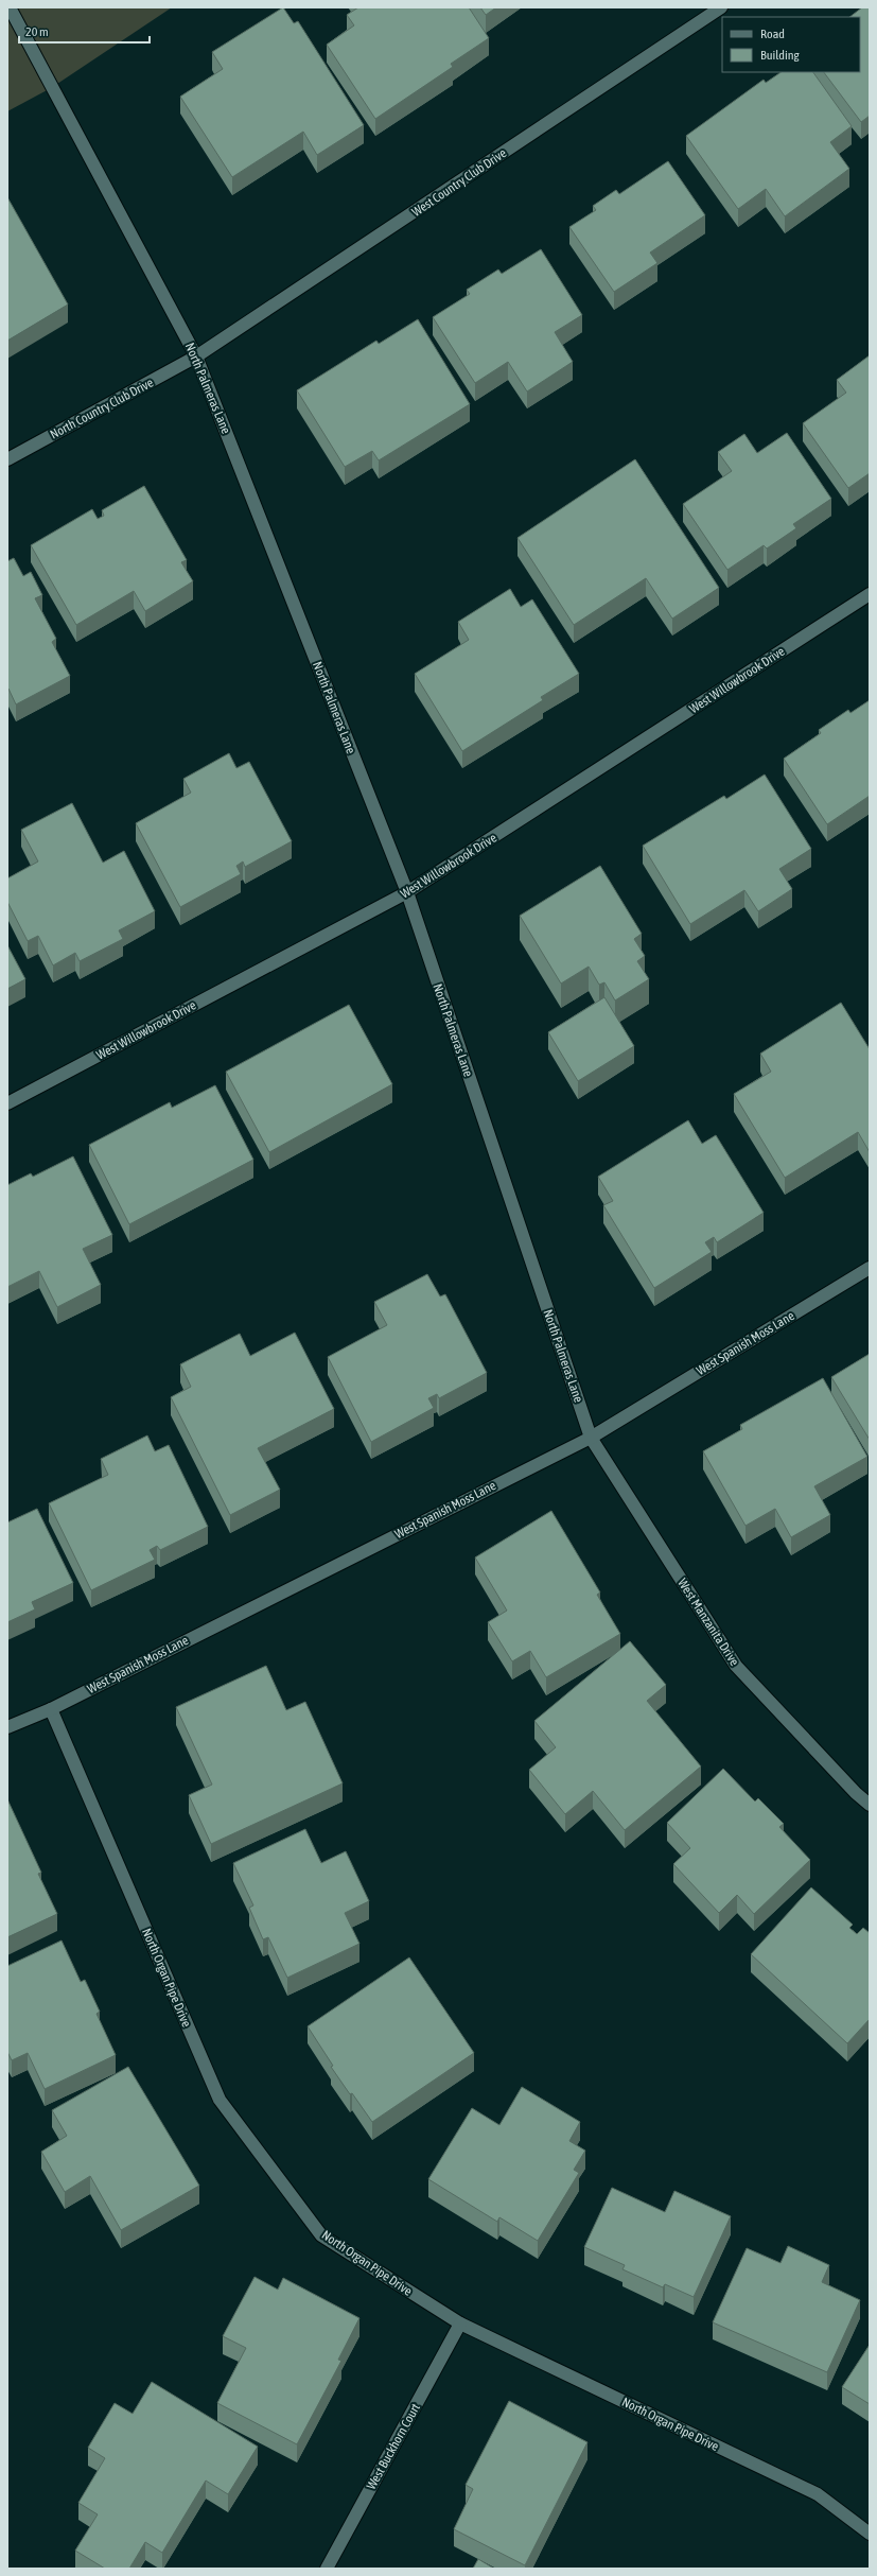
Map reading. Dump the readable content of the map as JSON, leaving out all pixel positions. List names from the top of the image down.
{
  "streets": {
    "street": [
      "West Country Club Drive",
      "North Palmeras Lane",
      "North Country Club Drive",
      "West Willowbrook Drive",
      "West Spanish Moss Lane",
      "West Manzanita Drive",
      "North Organ Pipe Drive",
      "West Buckhorn Court"
    ]
  },
  "crossings": [
    ["West Country Club Drive", "North Palmeras Lane"],
    ["West Country Club Drive", "North Country Club Drive"],
    ["North Palmeras Lane", "North Country Club Drive"],
    ["North Palmeras Lane", "West Willowbrook Drive"],
    ["North Palmeras Lane", "West Spanish Moss Lane"],
    ["North Palmeras Lane", "West Manzanita Drive"],
    ["West Spanish Moss Lane", "West Manzanita Drive"],
    ["West Spanish Moss Lane", "North Organ Pipe Drive"],
    ["North Organ Pipe Drive", "West Buckhorn Court"]
  ],
  "legend": ["Road", "Building"],
  "scale_bar": "20 m"
}
